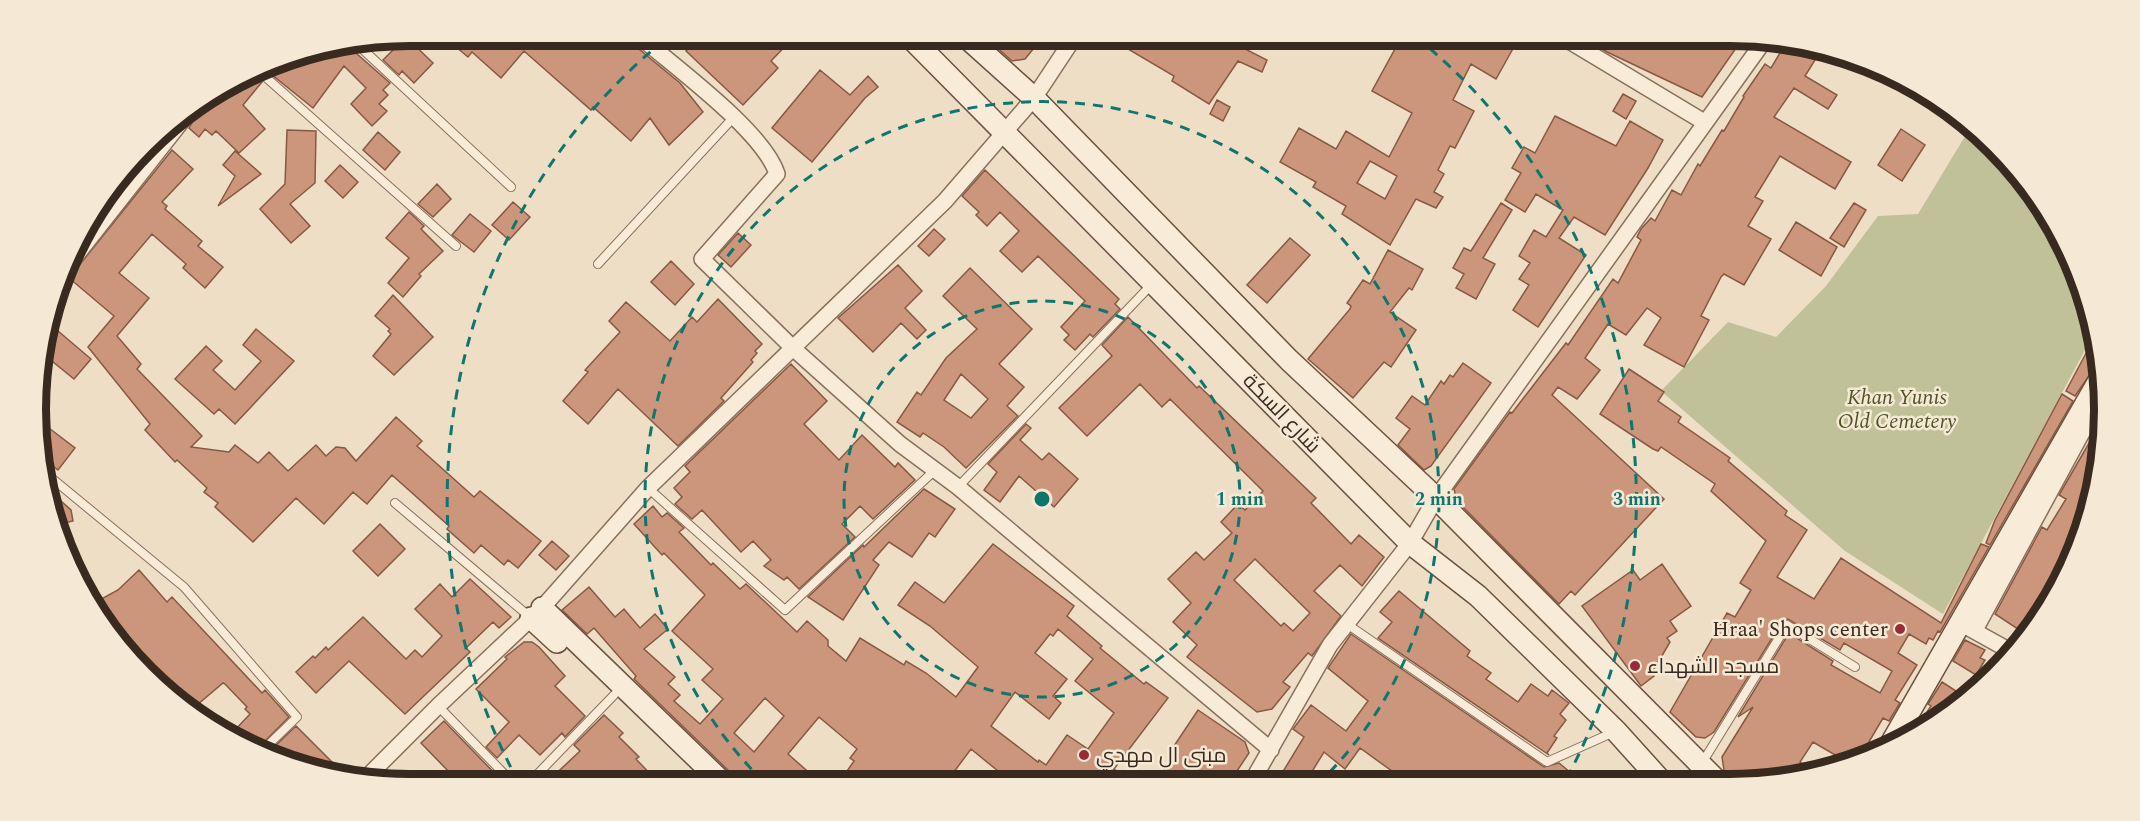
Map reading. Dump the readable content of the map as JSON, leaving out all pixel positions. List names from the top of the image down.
{
  "streets": {
    "main road": ["شارع السكة"]
  },
  "parks": ["Khan Yunis Old Cemetery"],
  "places": ["Hraa' Shops center", "مسجد الشهداء", "مبنى ال مهدي"],
  "rings": ["1 min", "2 min", "3 min"]
}
